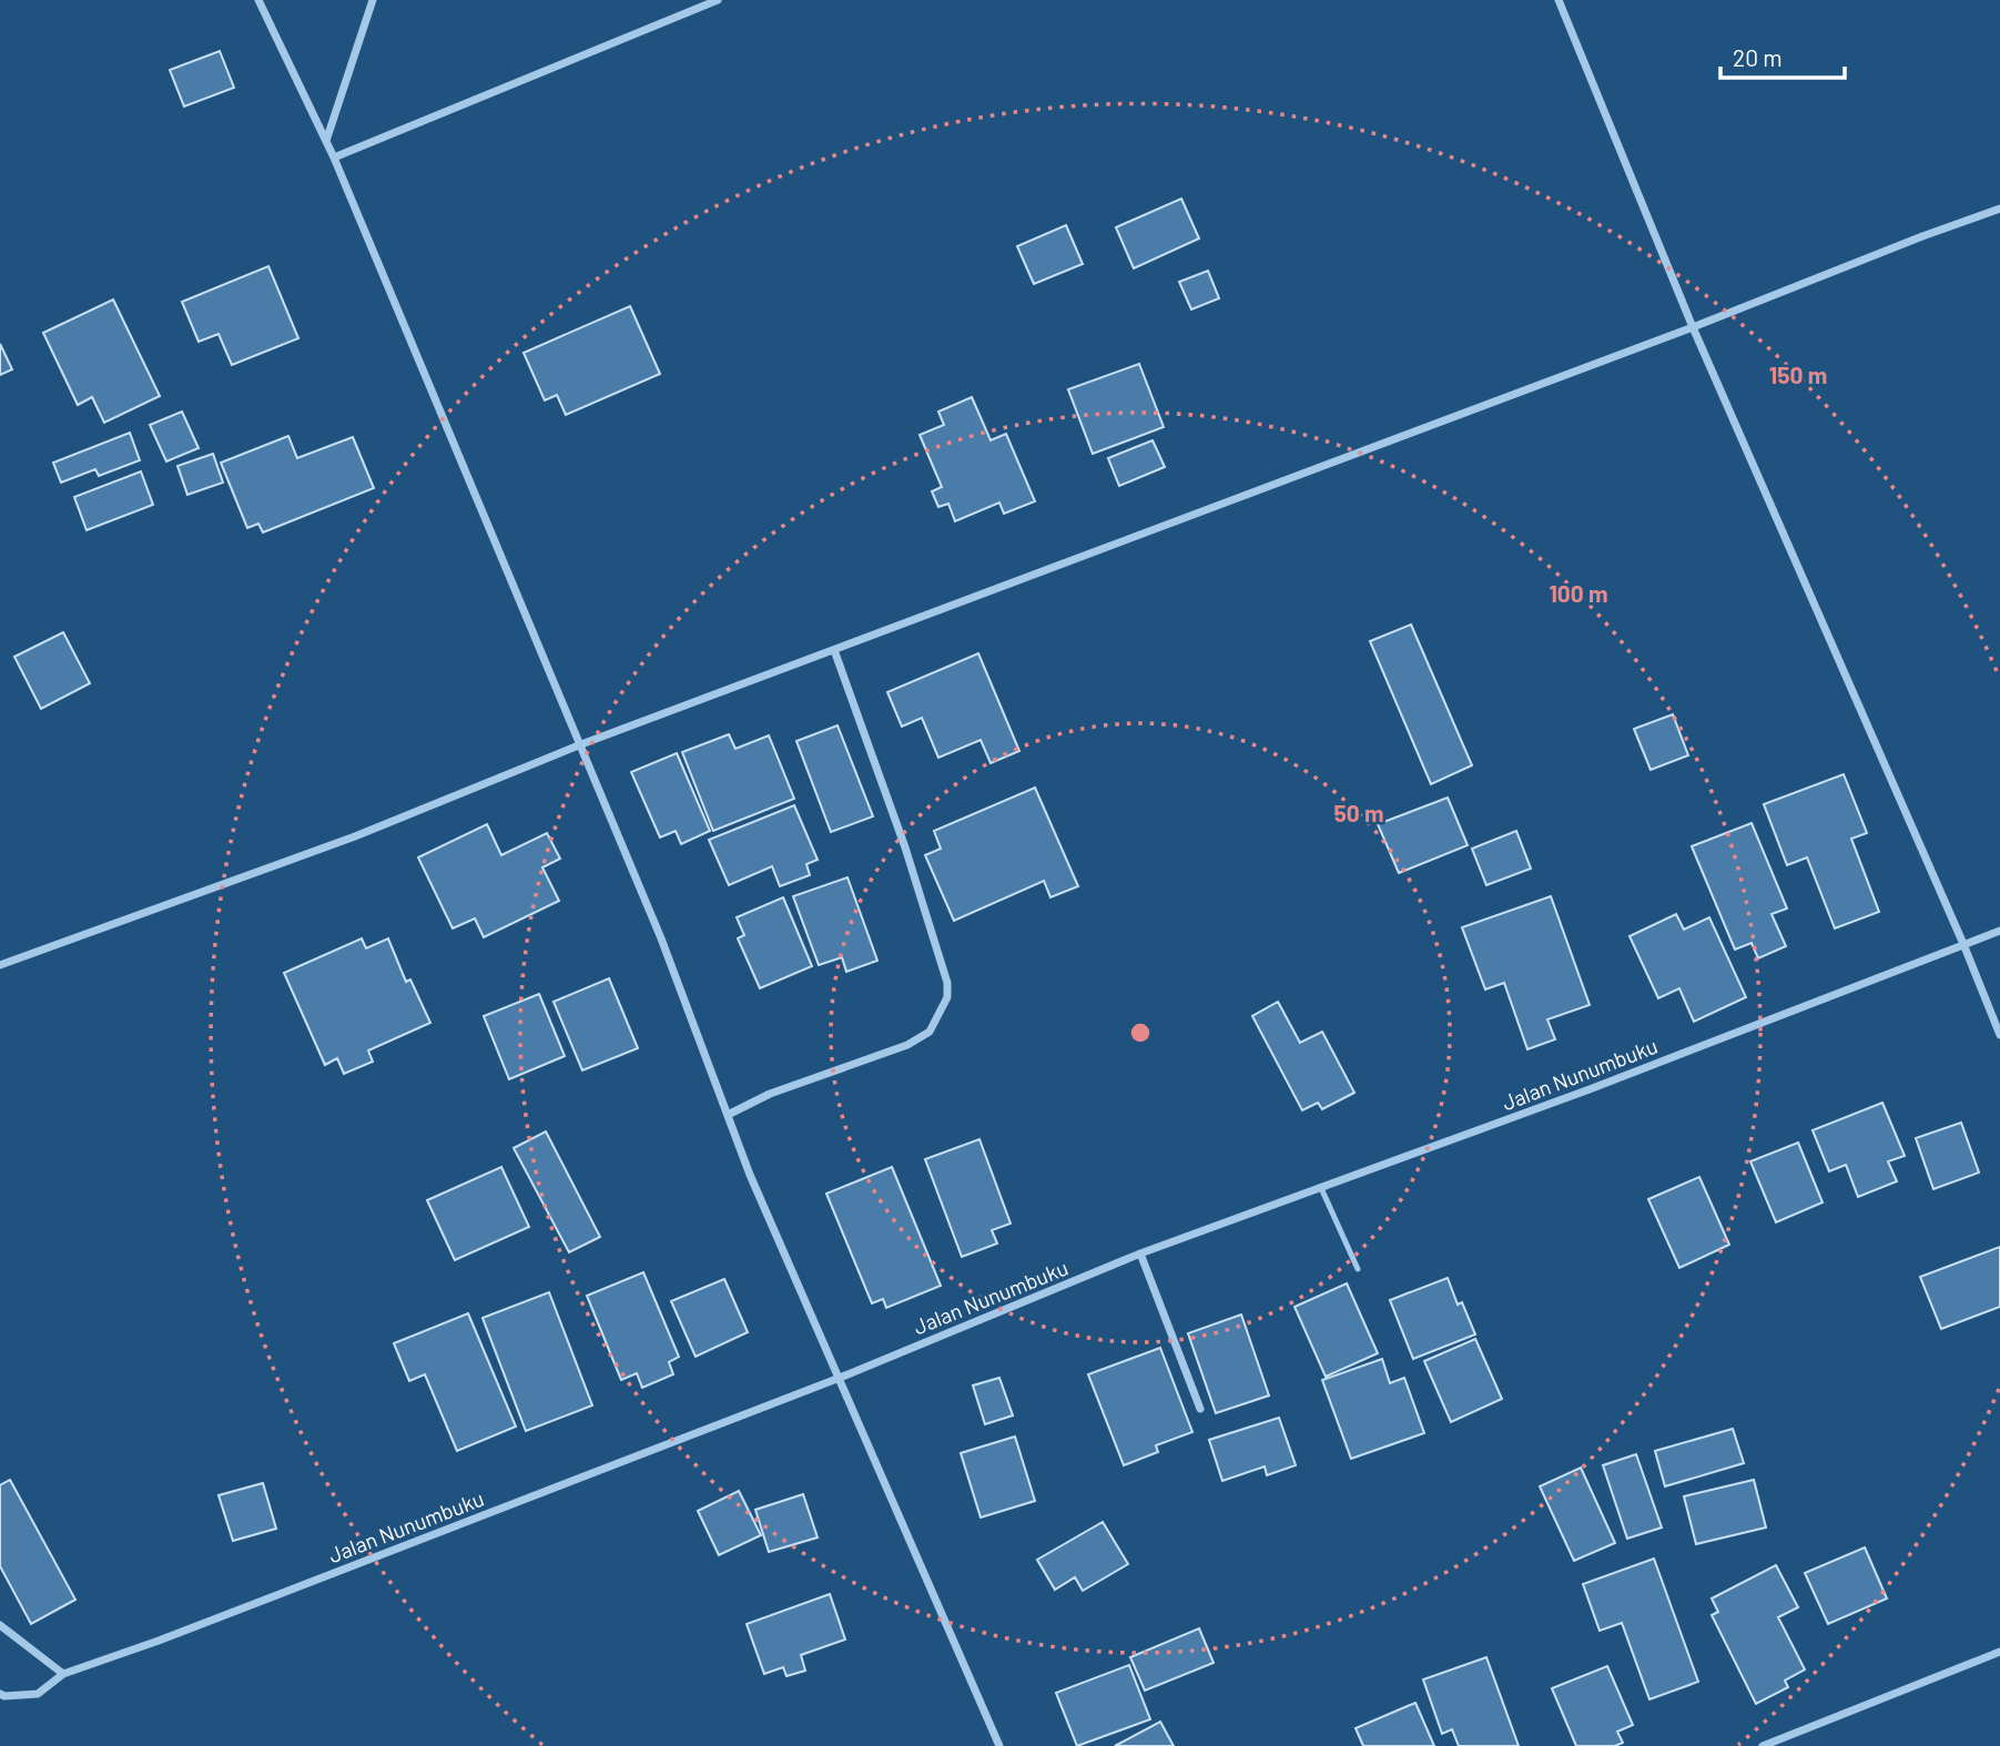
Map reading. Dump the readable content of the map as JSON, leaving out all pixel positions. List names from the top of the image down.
{
  "streets": {
    "street": ["Jalan Nunumbuku"]
  },
  "scale_bar": "20 m",
  "rings": ["150 m", "100 m", "50 m"]
}
